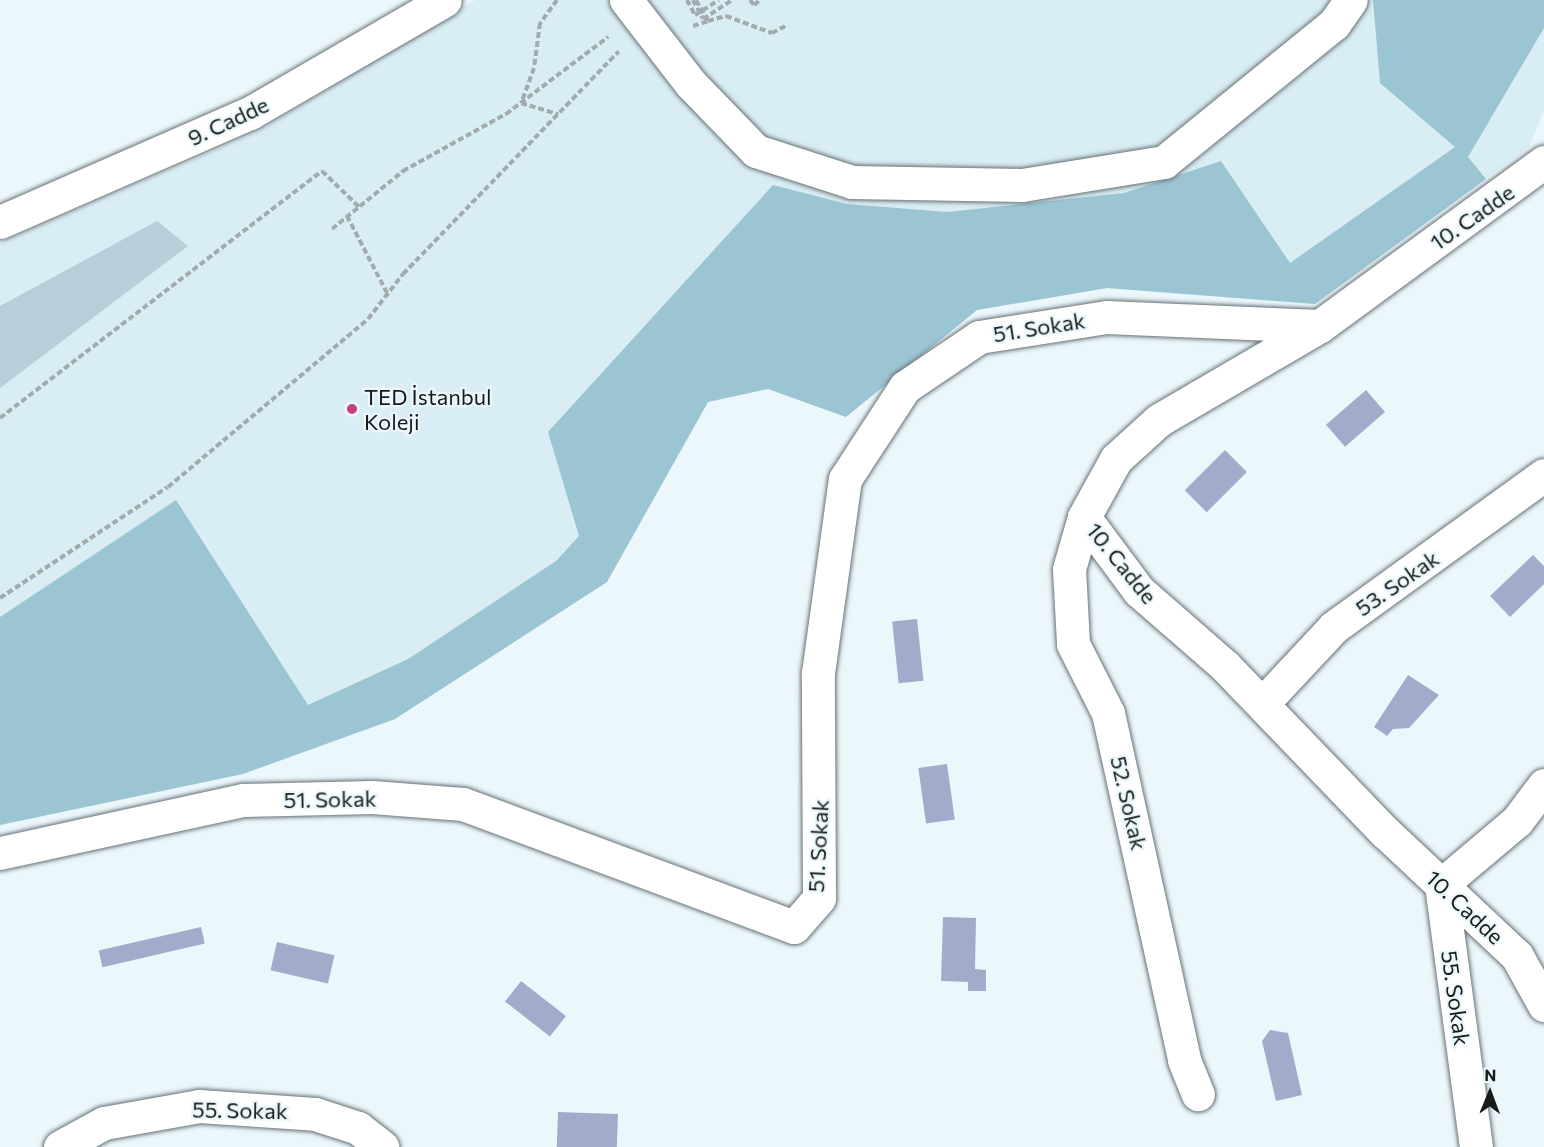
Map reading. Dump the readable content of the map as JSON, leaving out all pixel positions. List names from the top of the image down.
{
  "streets": {
    "street": [
      "9. Cadde",
      "10. Cadde",
      "51. Sokak",
      "53. Sokak",
      "52. Sokak",
      "55. Sokak"
    ]
  },
  "crossings": [
    ["10. Cadde", "51. Sokak"],
    ["10. Cadde", "53. Sokak"],
    ["10. Cadde", "52. Sokak"],
    ["10. Cadde", "55. Sokak"]
  ],
  "places": ["TED İstanbul Koleji"],
  "north": "top"
}
